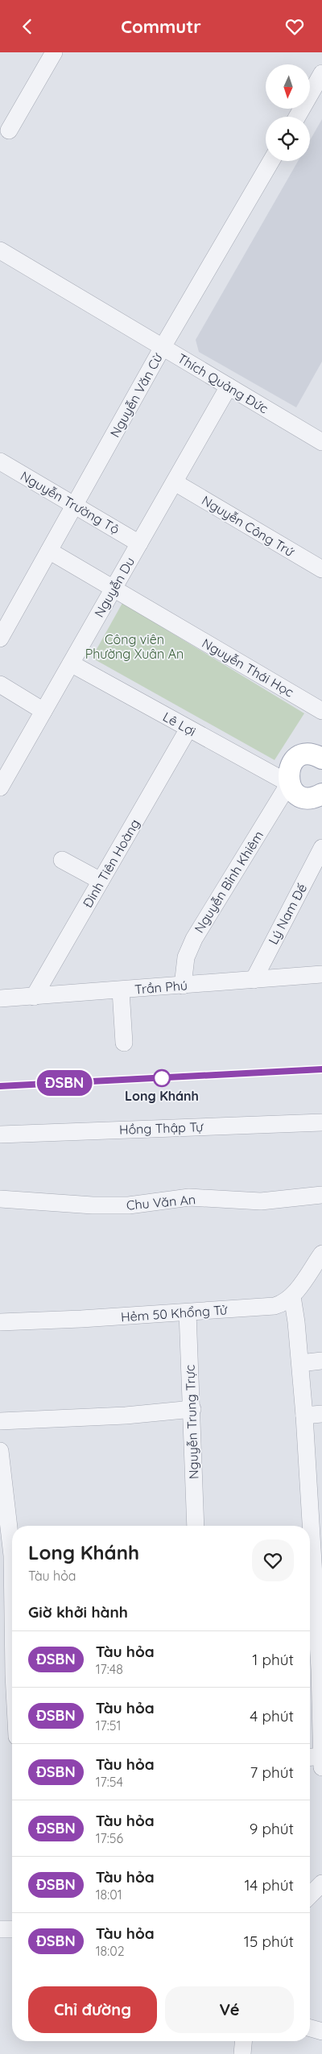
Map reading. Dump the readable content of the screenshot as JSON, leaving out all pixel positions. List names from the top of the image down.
{
  "streets": {
    "street": [
      "Thích Quảng Đức",
      "Nguyễn Văn Cừ",
      "Nguyễn Trường Tộ",
      "Nguyễn Công Trứ",
      "Nguyễn Du",
      "Nguyễn Thái Học",
      "Lê Lợi",
      "Đinh Tiên Hoàng",
      "Nguyễn Bỉnh Khiêm",
      "Lý Nam Đế",
      "Trần Phú",
      "Hồng Thập Tự",
      "Chu Văn An",
      "Hẻm 50 Khổng Tử",
      "Nguyễn Trung Trực"
    ]
  },
  "crossings": [
    ["Thích Quảng Đức", "Nguyễn Văn Cừ"],
    ["Thích Quảng Đức", "Nguyễn Du"],
    ["Nguyễn Văn Cừ", "Nguyễn Trường Tộ"],
    ["Nguyễn Văn Cừ", "Nguyễn Thái Học"],
    ["Nguyễn Trường Tộ", "Nguyễn Du"],
    ["Nguyễn Công Trứ", "Nguyễn Du"],
    ["Nguyễn Du", "Nguyễn Thái Học"],
    ["Nguyễn Du", "Lê Lợi"],
    ["Lê Lợi", "Đinh Tiên Hoàng"],
    ["Lê Lợi", "Nguyễn Bỉnh Khiêm"],
    ["Đinh Tiên Hoàng", "Trần Phú"],
    ["Nguyễn Bỉnh Khiêm", "Trần Phú"],
    ["Lý Nam Đế", "Trần Phú"],
    ["Hẻm 50 Khổng Tử", "Nguyễn Trung Trực"]
  ],
  "parks": ["Công viên Phường Xuân An"],
  "places": ["Long Khánh"],
  "north": "bottom",
  "page": {
    "header": "Commutr",
    "on_map": "ĐSBN",
    "heading": [
      ["Long Khánh", "Tàu hỏa"],
      "Giờ khởi hành"
    ],
    "list": [
      {
        "mark": "ĐSBN",
        "name": "Tàu hỏa",
        "note": "17:48",
        "value": "1 phút"
      },
      {
        "mark": "ĐSBN",
        "name": "Tàu hỏa",
        "note": "17:51",
        "value": "4 phút"
      },
      {
        "mark": "ĐSBN",
        "name": "Tàu hỏa",
        "note": "17:54",
        "value": "7 phút"
      },
      {
        "mark": "ĐSBN",
        "name": "Tàu hỏa",
        "note": "17:56",
        "value": "9 phút"
      },
      {
        "mark": "ĐSBN",
        "name": "Tàu hỏa",
        "note": "18:01",
        "value": "14 phút"
      },
      {
        "mark": "ĐSBN",
        "name": "Tàu hỏa",
        "note": "18:02",
        "value": "15 phút"
      }
    ],
    "buttons": ["Chỉ đường", "Vé"]
  }
}
